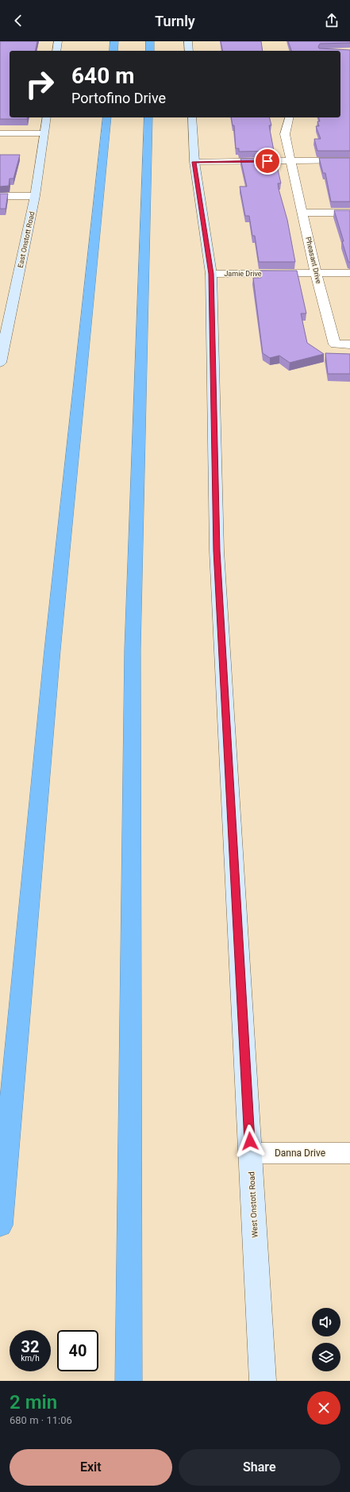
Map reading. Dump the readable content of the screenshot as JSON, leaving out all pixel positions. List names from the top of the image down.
{
  "streets": {
    "street": [
      "East Onstott Road",
      "Pheasant Drive",
      "Jamie Drive",
      "Danna Drive",
      "West Onstott Road"
    ]
  },
  "crossings": [
    ["Pheasant Drive", "Jamie Drive"],
    ["Jamie Drive", "West Onstott Road"],
    ["Danna Drive", "West Onstott Road"]
  ],
  "page": {
    "header": "Turnly",
    "turn": ["640 m", "Portofino Drive"],
    "speed": "32 km/h",
    "limit": "40",
    "heading": ["2 min", "680 m · 11:06"],
    "buttons": ["Exit", "Share"]
  }
}
